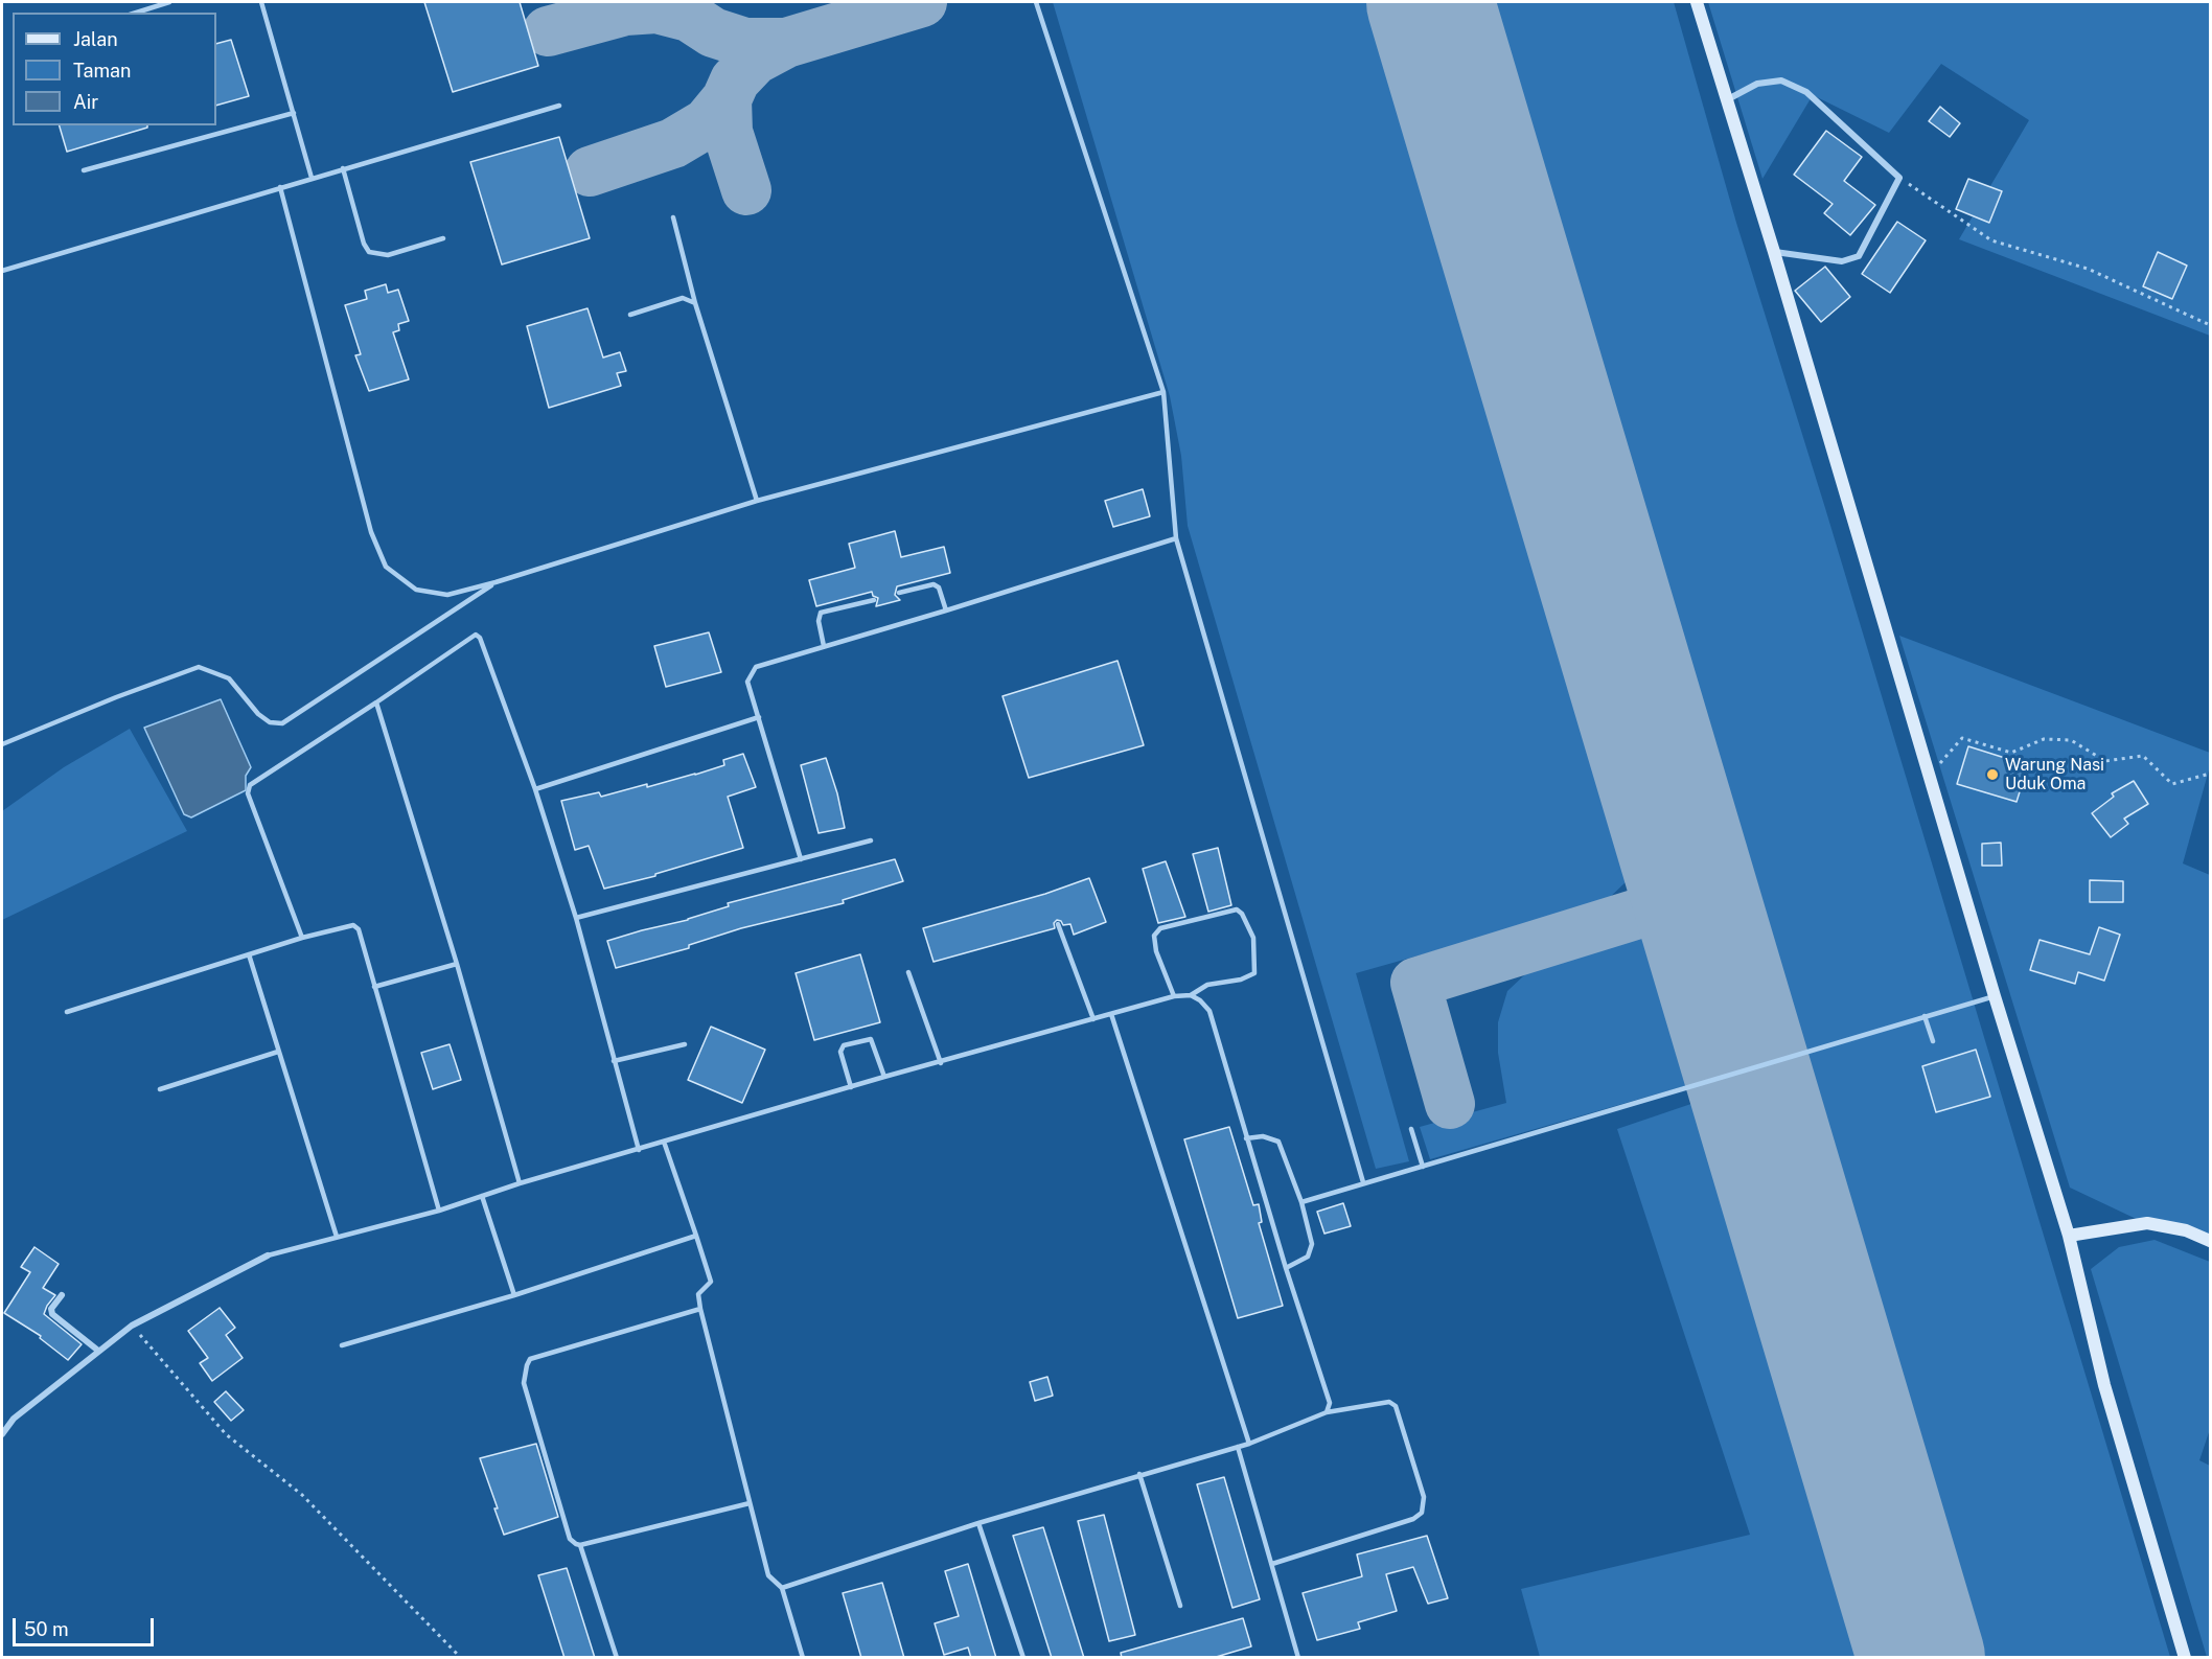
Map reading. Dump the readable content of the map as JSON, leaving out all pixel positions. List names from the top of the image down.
{
  "places": ["Warung Nasi Uduk Oma"],
  "legend": ["Jalan", "Taman", "Air"],
  "scale_bar": "50 m"
}
